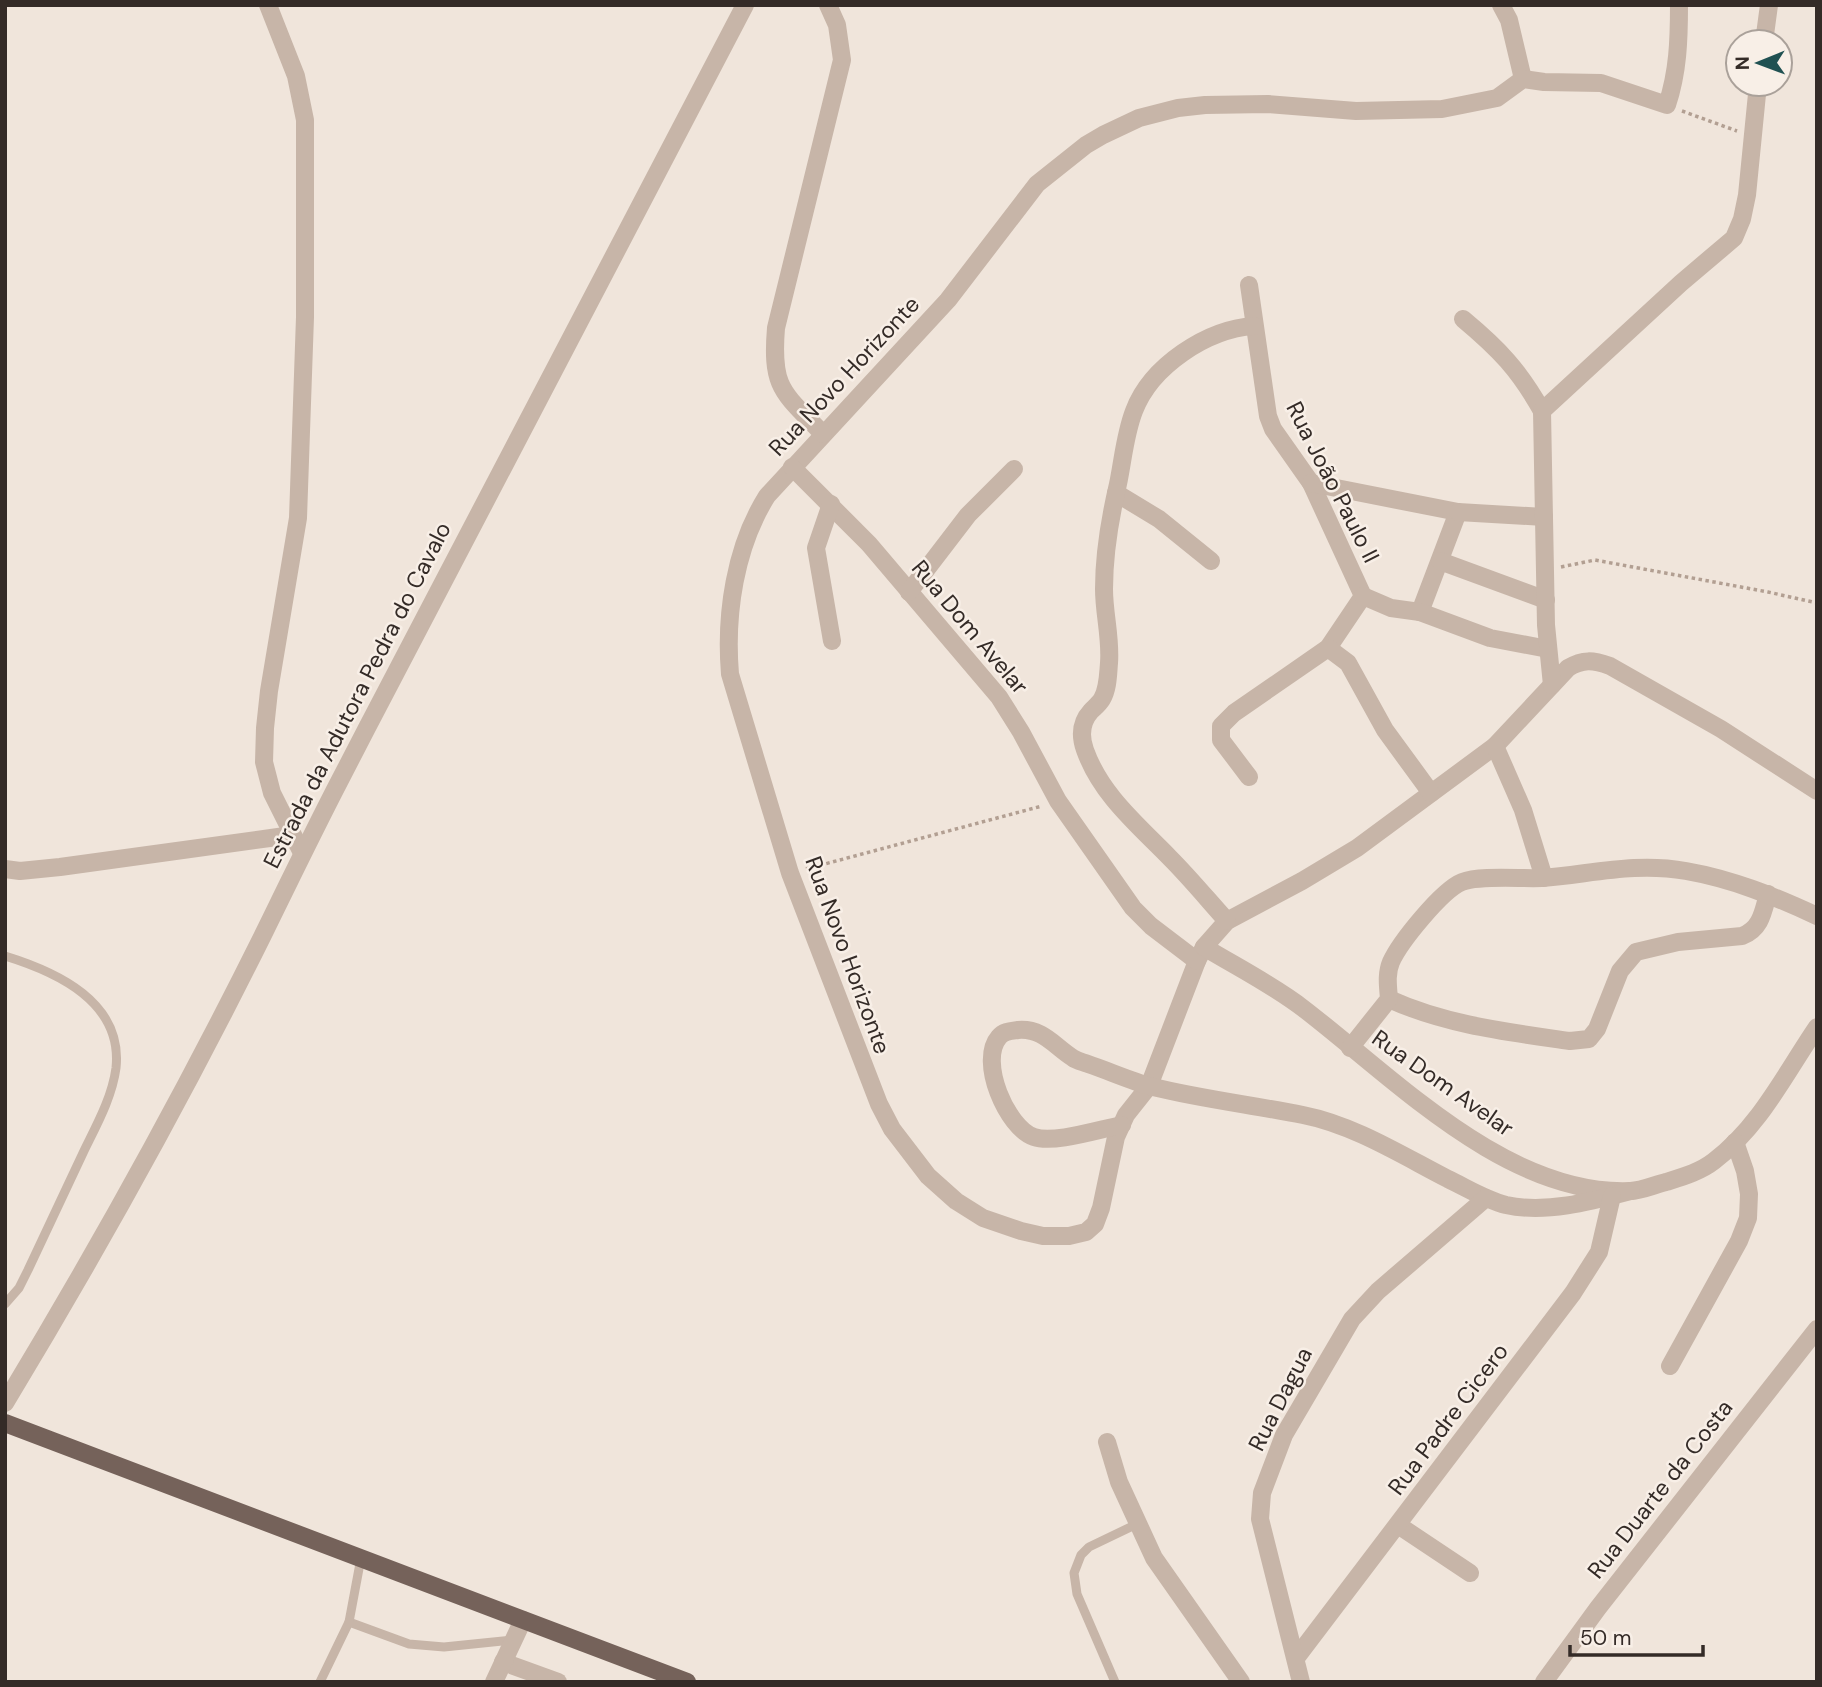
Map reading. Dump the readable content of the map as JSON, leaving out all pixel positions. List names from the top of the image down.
{
  "streets": {
    "street": [
      "Rua Novo Horizonte",
      "Rua João Paulo II",
      "Rua Dom Avelar",
      "Estrada da Adutora Pedra do Cavalo",
      "Rua Dagua",
      "Rua Padre Cicero",
      "Rua Duarte da Costa"
    ]
  },
  "crossings": [
    ["Rua Novo Horizonte", "Rua Dom Avelar"],
    ["Rua Dagua", "Rua Padre Cicero"]
  ],
  "scale_bar": "50 m",
  "north": "left"
}
